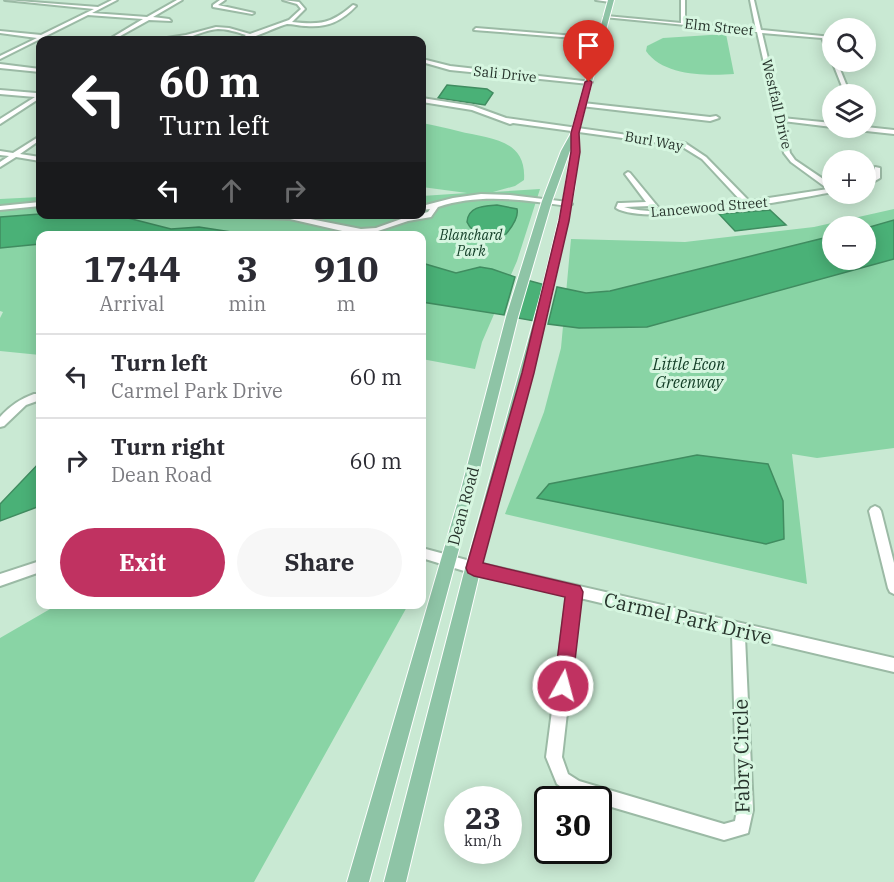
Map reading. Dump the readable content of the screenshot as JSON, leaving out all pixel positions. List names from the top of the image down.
{
  "streets": {
    "main road": ["Dean Road"],
    "street": [
      "Elm Street",
      "Sali Drive",
      "Westfall Drive",
      "Burl Way",
      "Lancewood Street",
      "Carmel Park Drive",
      "Fabry Circle"
    ]
  },
  "crossings": [
    ["Elm Street", "Westfall Drive"],
    ["Elm Street", "Dean Road"],
    ["Sali Drive", "Dean Road"],
    ["Burl Way", "Lancewood Street"],
    ["Burl Way", "Dean Road"],
    ["Dean Road", "Carmel Park Drive"],
    ["Carmel Park Drive", "Fabry Circle"]
  ],
  "parks": ["Blanchard Park", "Little Econ Greenway"],
  "page": {
    "map_buttons": ["+", "−"],
    "turn": ["60 m", "Turn left"],
    "eta": [
      "17:44",
      "Arrival",
      "3",
      "min",
      "910",
      "m"
    ],
    "list": [
      {
        "name": "Turn left",
        "note": "Carmel Park Drive",
        "value": "60 m"
      },
      {
        "name": "Turn right",
        "note": "Dean Road",
        "value": "60 m"
      }
    ],
    "buttons": ["Exit", "Share"],
    "speed": "23 km/h",
    "limit": "30"
  }
}
